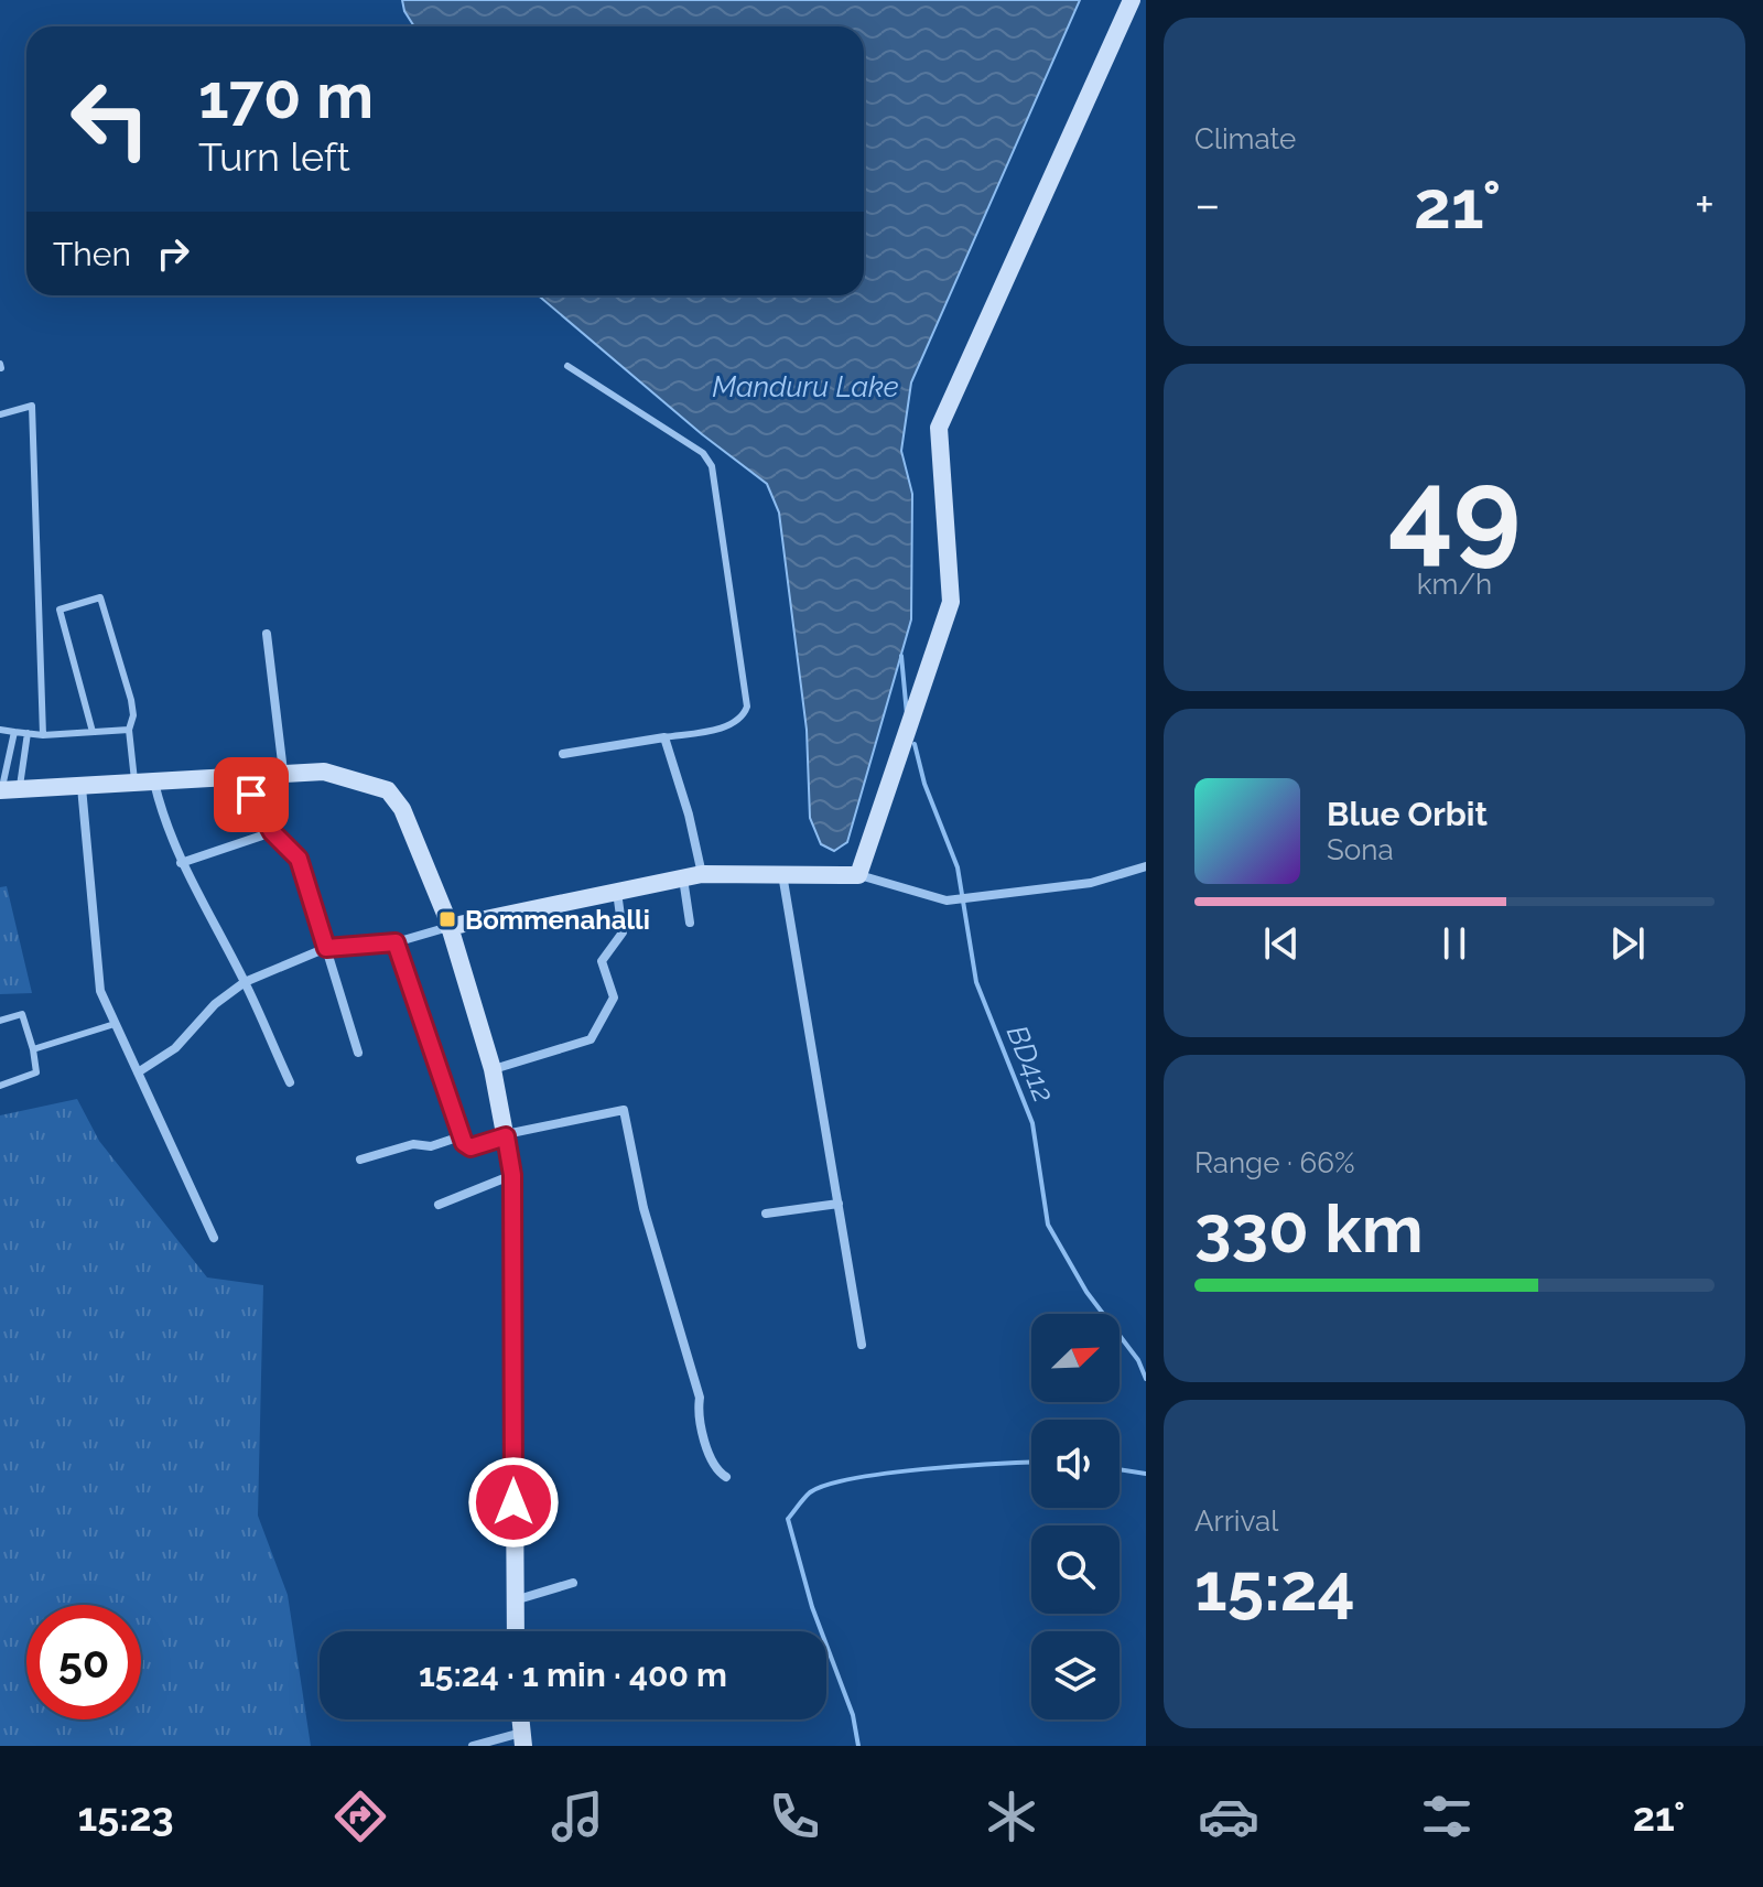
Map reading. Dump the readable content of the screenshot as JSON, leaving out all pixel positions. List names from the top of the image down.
{
  "water": ["Manduru Lake", "BD412"],
  "places": {
    "transit": ["Bommenahalli"]
  },
  "north": "top right",
  "page": {
    "tile": [
      "Climate",
      ["49", "km/h"],
      ["Range · 66%", "330 km"],
      ["Arrival", "15:24"]
    ],
    "turn": ["170 m", "Turn left"],
    "heat": ["−", "21°", "+"],
    "then": "Then",
    "song": ["Blue Orbit", "Sona"],
    "limit": "50",
    "trip": "15:24 · 1 min · 400 m",
    "tabs": ["15:23", "21°"]
  }
}
